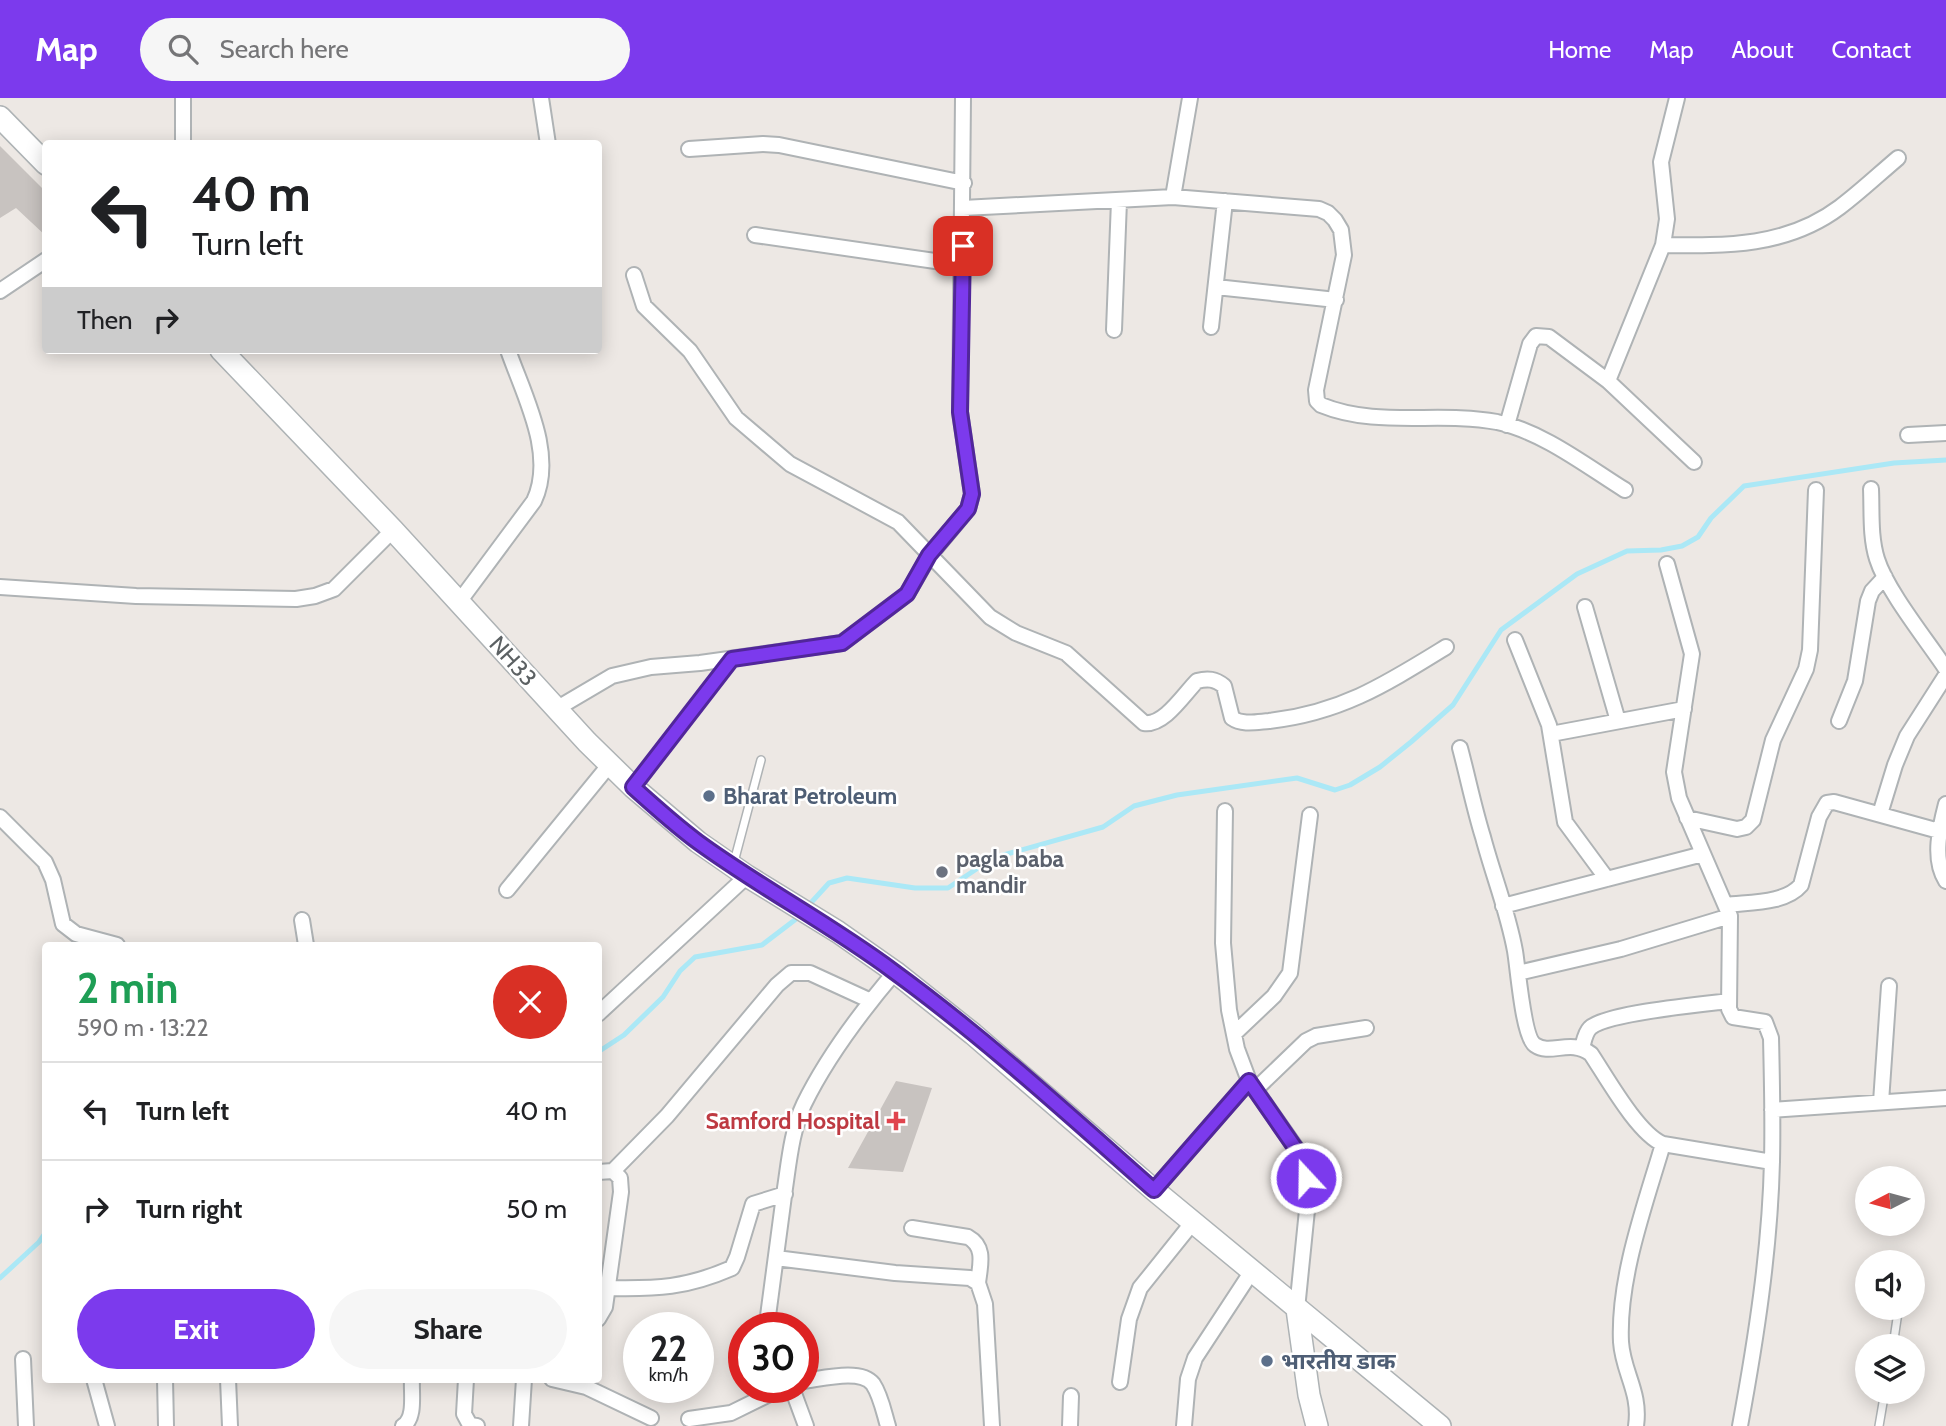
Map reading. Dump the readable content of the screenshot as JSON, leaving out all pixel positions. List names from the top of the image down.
{
  "streets": {
    "main road": ["NH33"]
  },
  "places": {
    "other": ["Bharat Petroleum", "pagla baba mandir", "भारतीय डाक"],
    "health": ["Samford Hospital"]
  },
  "north": "left",
  "page": {
    "header": "Map",
    "search": "Search here",
    "nav": [
      "Home",
      "Map",
      "About",
      "Contact"
    ],
    "turn": ["40 m", "Turn left"],
    "then": "Then",
    "heading": ["2 min", "590 m · 13:22"],
    "list": [
      {
        "name": "Turn left",
        "value": "40 m"
      },
      {
        "name": "Turn right",
        "value": "50 m"
      }
    ],
    "buttons": ["Exit", "Share"],
    "speed": "22 km/h",
    "limit": "30"
  }
}
